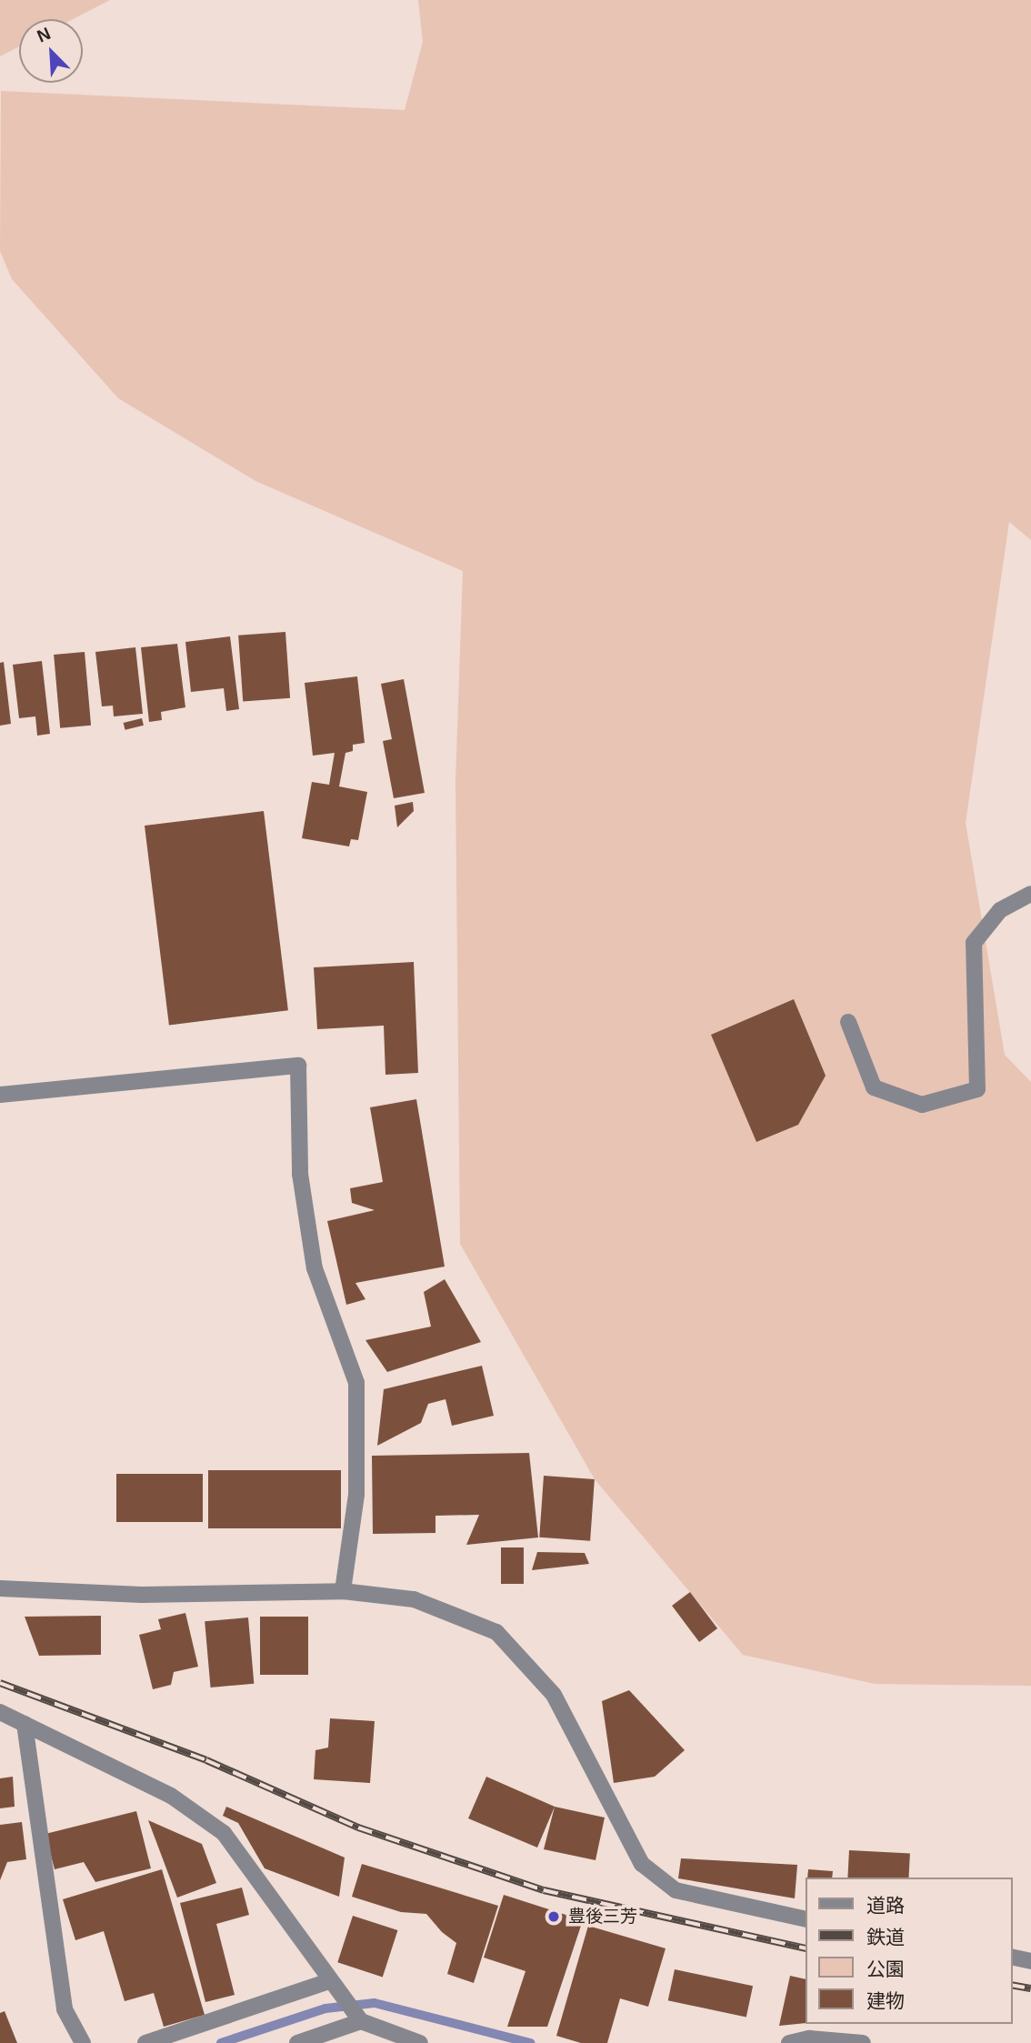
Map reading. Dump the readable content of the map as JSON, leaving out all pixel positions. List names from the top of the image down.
{
  "places": ["豊後三芳"],
  "legend": [
    "道路",
    "鉄道",
    "公園",
    "建物"
  ],
  "north": "top left"
}
